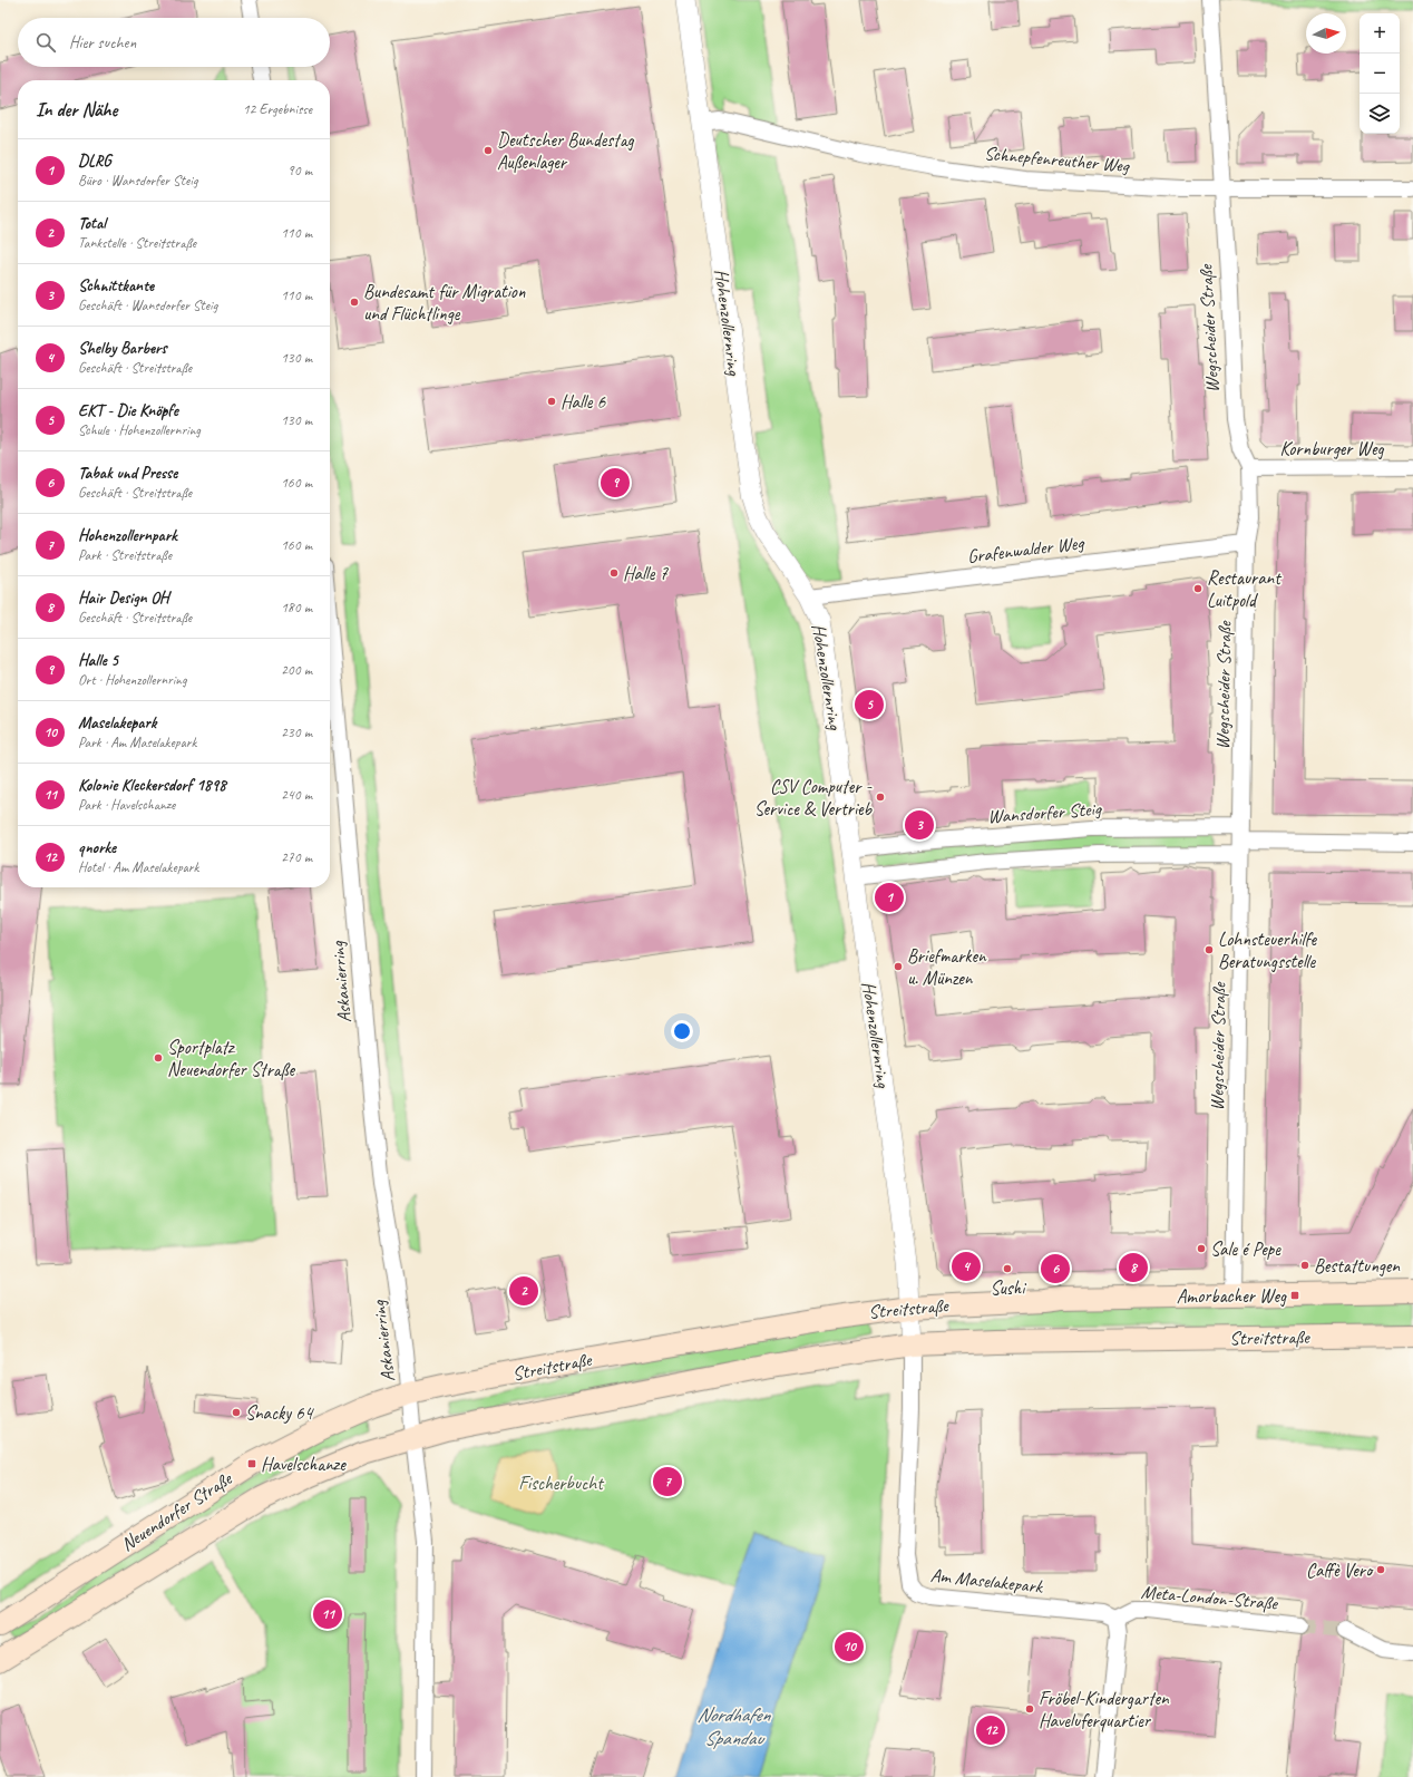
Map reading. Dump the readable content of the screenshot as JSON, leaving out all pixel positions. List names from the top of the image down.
{
  "streets": {
    "main road": ["Streitstraße", "Neuendorfer Straße"],
    "street": [
      "Schnepfenreuther Weg",
      "Hohenzollernring",
      "Wegscheider Straße",
      "Kornburger Weg",
      "Grafenwalder Weg",
      "Wansdorfer Steig",
      "Askanierring",
      "Am Maselakepark",
      "Meta-London-Straße"
    ]
  },
  "crossings": [
    ["Schnepfenreuther Weg", "Hohenzollernring"],
    ["Schnepfenreuther Weg", "Wegscheider Straße"],
    ["Hohenzollernring", "Grafenwalder Weg"],
    ["Hohenzollernring", "Wansdorfer Steig"],
    ["Hohenzollernring", "Streitstraße"],
    ["Hohenzollernring", "Am Maselakepark"],
    ["Wegscheider Straße", "Kornburger Weg"],
    ["Wegscheider Straße", "Grafenwalder Weg"],
    ["Wegscheider Straße", "Wansdorfer Steig"],
    ["Wegscheider Straße", "Streitstraße"],
    ["Askanierring", "Streitstraße"],
    ["Askanierring", "Neuendorfer Straße"],
    ["Streitstraße", "Neuendorfer Straße"],
    ["Streitstraße", "Am Maselakepark"],
    ["Am Maselakepark", "Meta-London-Straße"]
  ],
  "water": ["Nordhafen Spandau"],
  "parks": ["Fischerbucht"],
  "places": {
    "other": [
      "Deutscher Bundestag Außenlager",
      "Bundesamt für Migration und Flüchtlinge",
      "Halle 6",
      "Halle 7",
      "Restaurant Luitpold",
      "CSV Computer - Service & Vertrieb",
      "Lohnsteuerhilfe Beratungsstelle",
      "Briefmarken u. Münzen",
      "Sportplatz Neuendorfer Straße",
      "Sale é Pepe",
      "Bestattungen",
      "Sushi",
      "Snacky 64",
      "Caffè Vero",
      "Fröbel-Kindergarten Haveluferquartier"
    ],
    "transit": ["Amorbacher Weg", "Havelschanze"]
  },
  "north": "right",
  "page": {
    "map_buttons": ["+", "−"],
    "search": "Hier suchen",
    "heading": ["In der Nähe", "12 Ergebnisse"],
    "list": [
      {
        "mark": "1",
        "name": "DLRG",
        "note": "Büro · Wansdorfer Steig",
        "value": "90 m"
      },
      {
        "mark": "2",
        "name": "Total",
        "note": "Tankstelle · Streitstraße",
        "value": "110 m"
      },
      {
        "mark": "3",
        "name": "Schnittkante",
        "note": "Geschäft · Wansdorfer Steig",
        "value": "110 m"
      },
      {
        "mark": "4",
        "name": "Shelby Barbers",
        "note": "Geschäft · Streitstraße",
        "value": "130 m"
      },
      {
        "mark": "5",
        "name": "EKT - Die Knöpfe",
        "note": "Schule · Hohenzollernring",
        "value": "130 m"
      },
      {
        "mark": "6",
        "name": "Tabak und Presse",
        "note": "Geschäft · Streitstraße",
        "value": "160 m"
      },
      {
        "mark": "7",
        "name": "Hohenzollernpark",
        "note": "Park · Streitstraße",
        "value": "160 m"
      },
      {
        "mark": "8",
        "name": "Hair Design OH",
        "note": "Geschäft · Streitstraße",
        "value": "180 m"
      },
      {
        "mark": "9",
        "name": "Halle 5",
        "note": "Ort · Hohenzollernring",
        "value": "200 m"
      },
      {
        "mark": "10",
        "name": "Maselakepark",
        "note": "Park · Am Maselakepark",
        "value": "230 m"
      },
      {
        "mark": "11",
        "name": "Kolonie Kleckersdorf 1898",
        "note": "Park · Havelschanze",
        "value": "240 m"
      },
      {
        "mark": "12",
        "name": "qnorke",
        "note": "Hotel · Am Maselakepark",
        "value": "270 m"
      }
    ],
    "pins": [
      "9",
      "5",
      "3",
      "1",
      "4",
      "8",
      "6",
      "2",
      "7",
      "11",
      "10",
      "12"
    ]
  }
}
